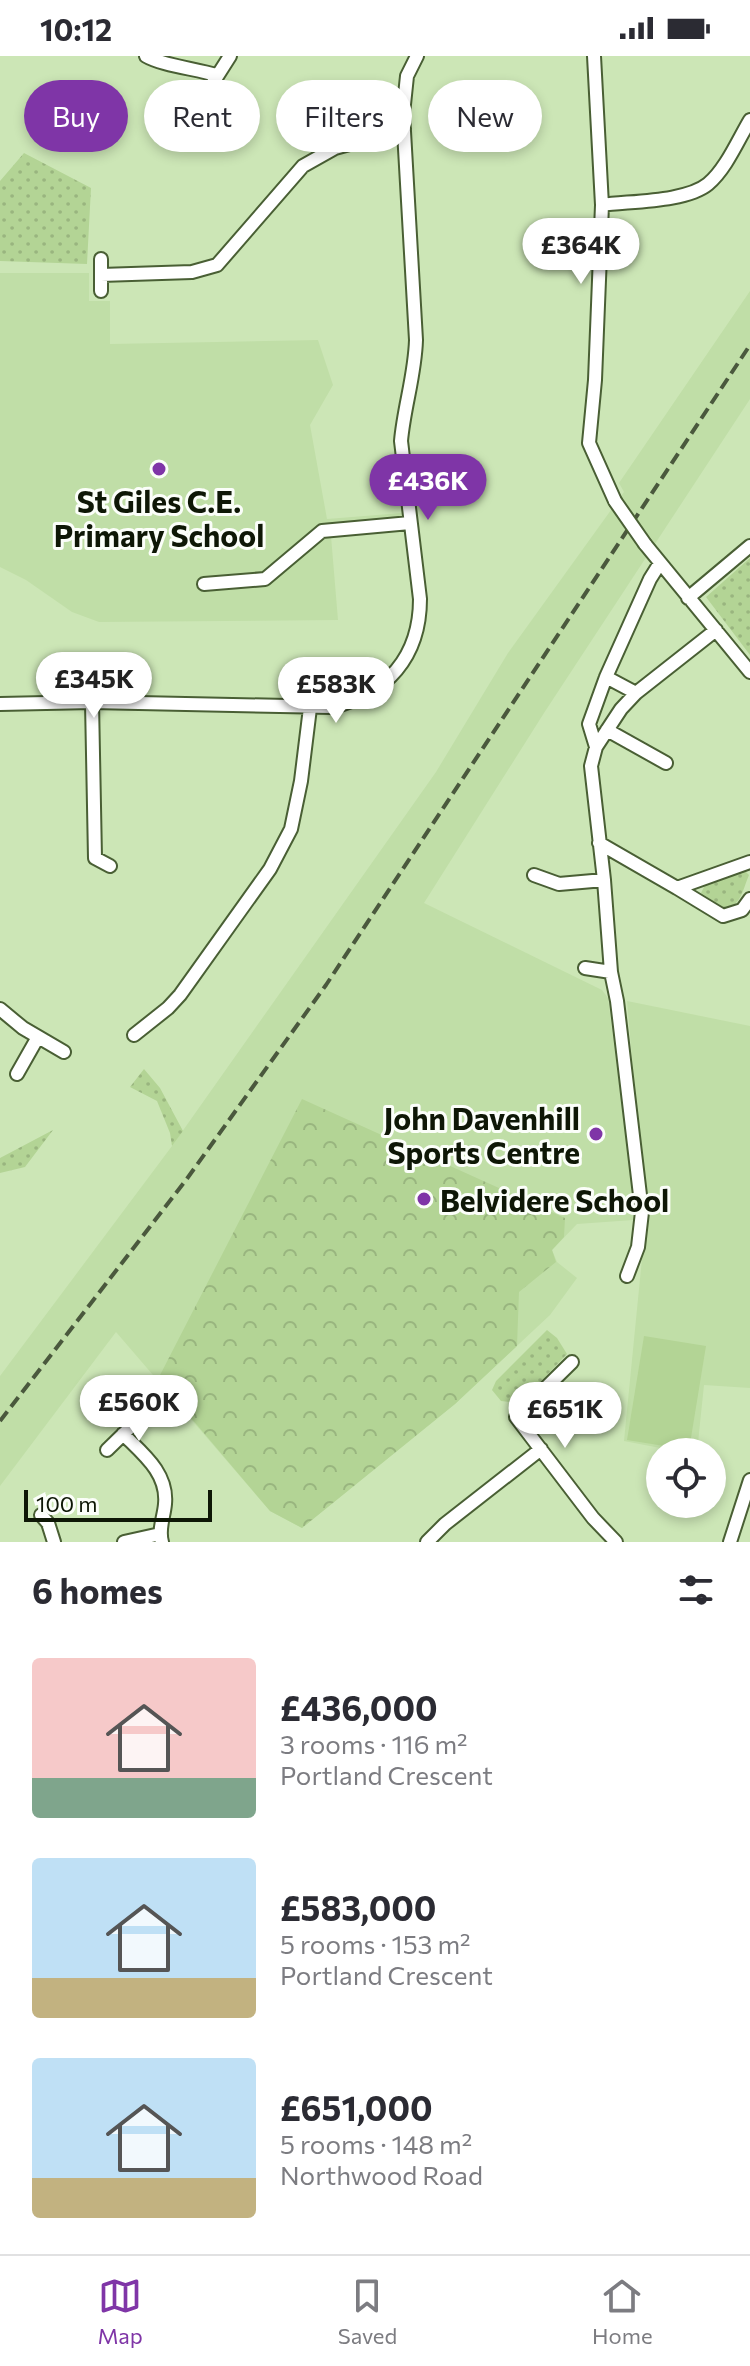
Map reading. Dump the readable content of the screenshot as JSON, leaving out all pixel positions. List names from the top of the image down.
{
  "places": ["St Giles C.E. Primary School", "John Davenhill Sports Centre", "Belvidere School"],
  "scale_bar": "100 m",
  "page": {
    "status": "10:12",
    "chip": [
      "Buy",
      "Rent",
      "Filters",
      "New"
    ],
    "price": [
      "£364K",
      "£436K",
      "£345K",
      "£583K",
      "£560K",
      "£651K"
    ],
    "scale": "100 m",
    "heading": "6 homes",
    "list": [
      {
        "name": "£436,000",
        "note": "3 rooms · 116 m² · Portland Crescent"
      },
      {
        "name": "£583,000",
        "note": "5 rooms · 153 m² · Portland Crescent"
      },
      {
        "name": "£651,000",
        "note": "5 rooms · 148 m² · Northwood Road"
      }
    ],
    "tabs": ["Map", "Saved", "Home"]
  }
}
